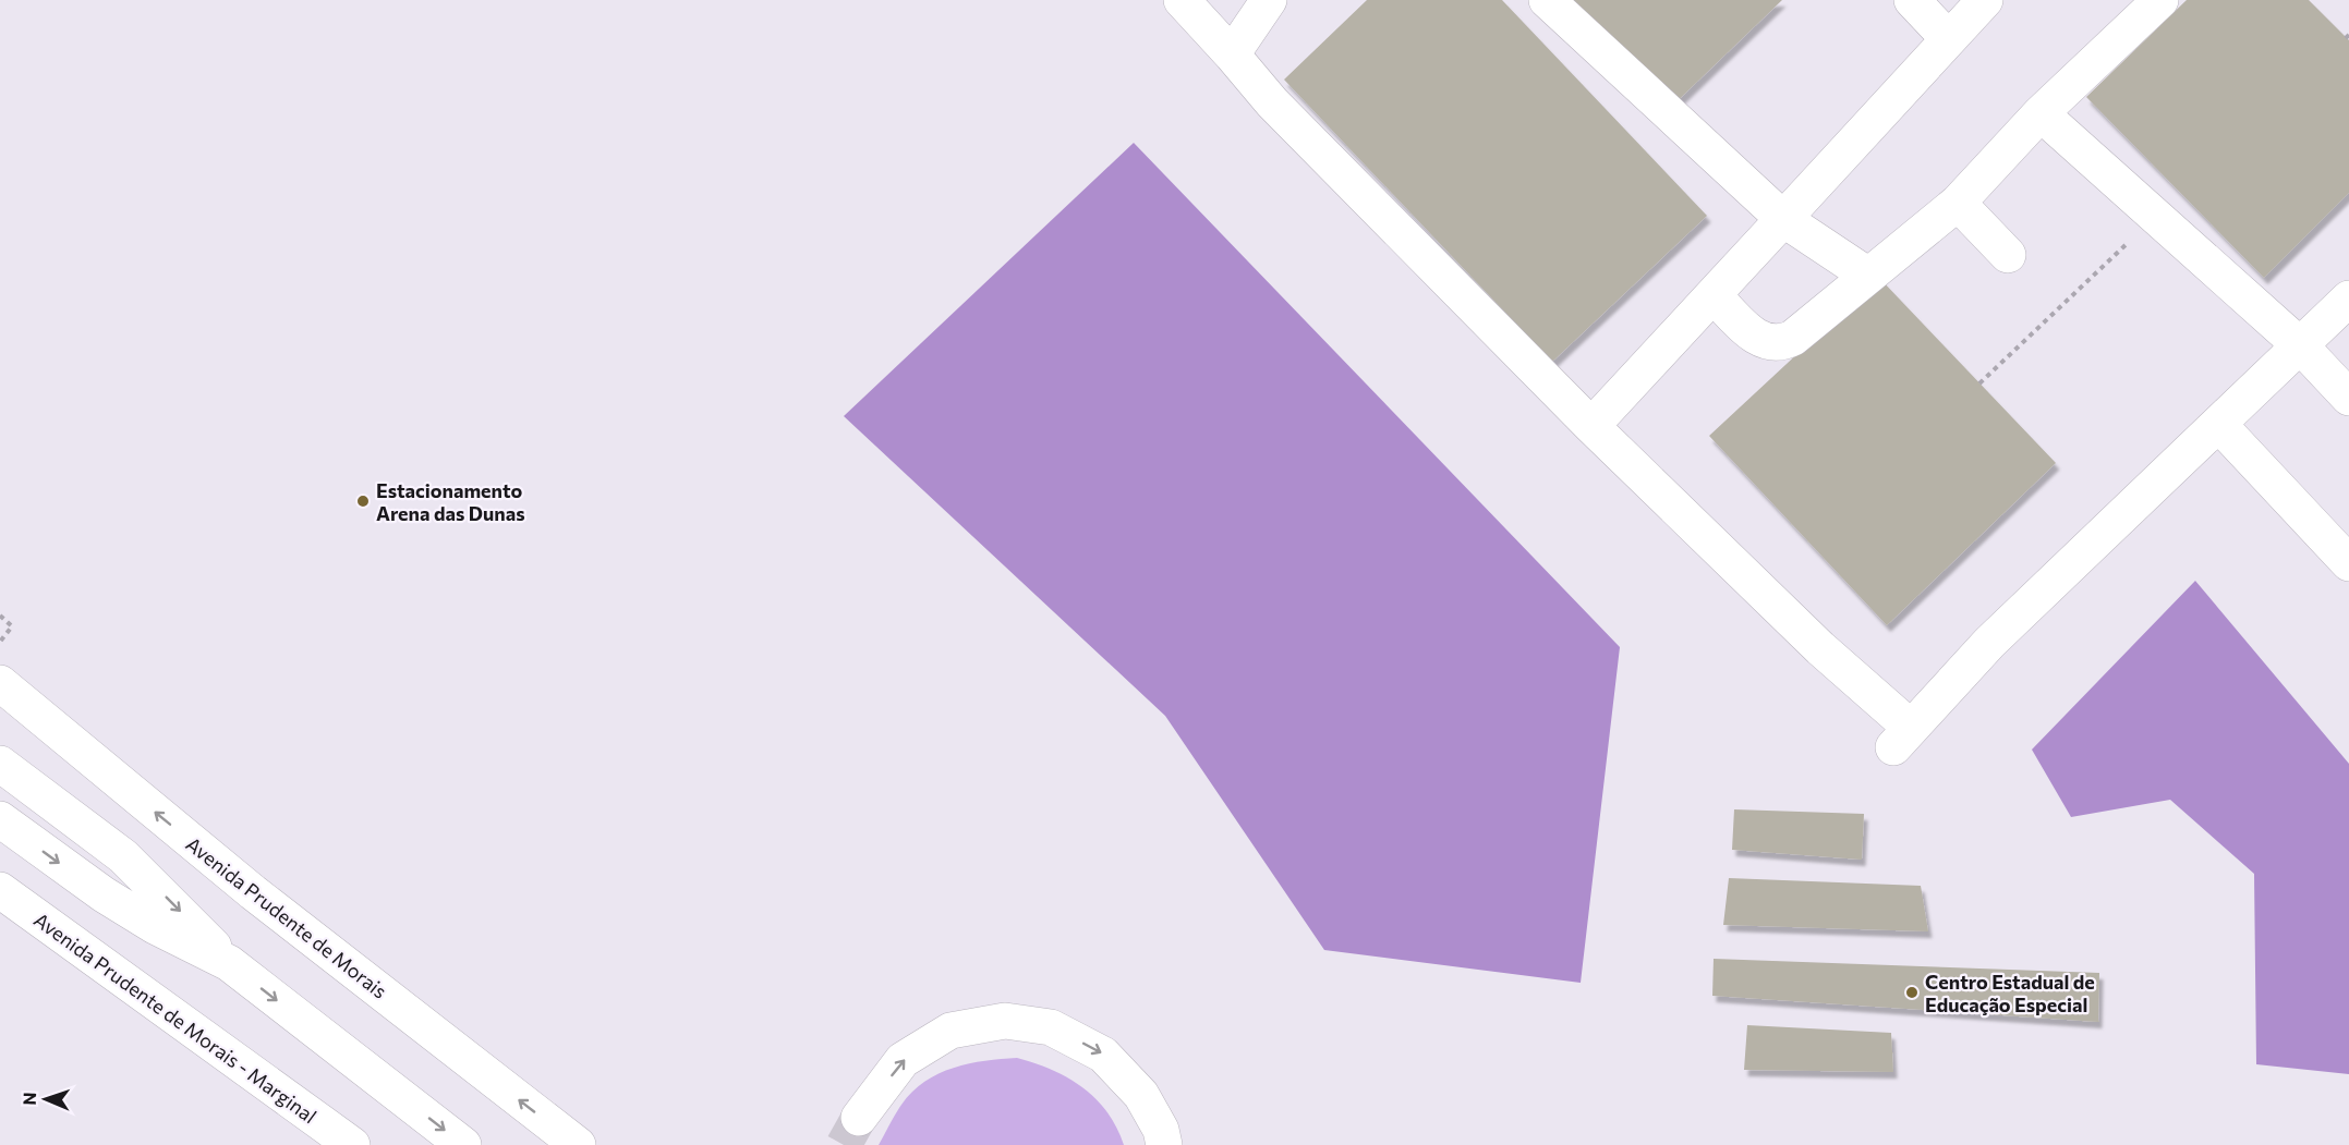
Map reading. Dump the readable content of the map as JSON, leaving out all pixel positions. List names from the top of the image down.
{
  "streets": {
    "main road": ["Avenida Prudente de Morais", "Avenida Prudente de Morais - Marginal"]
  },
  "places": ["Estacionamento Arena das Dunas", "Centro Estadual de Educação Especial"],
  "north": "left"
}
